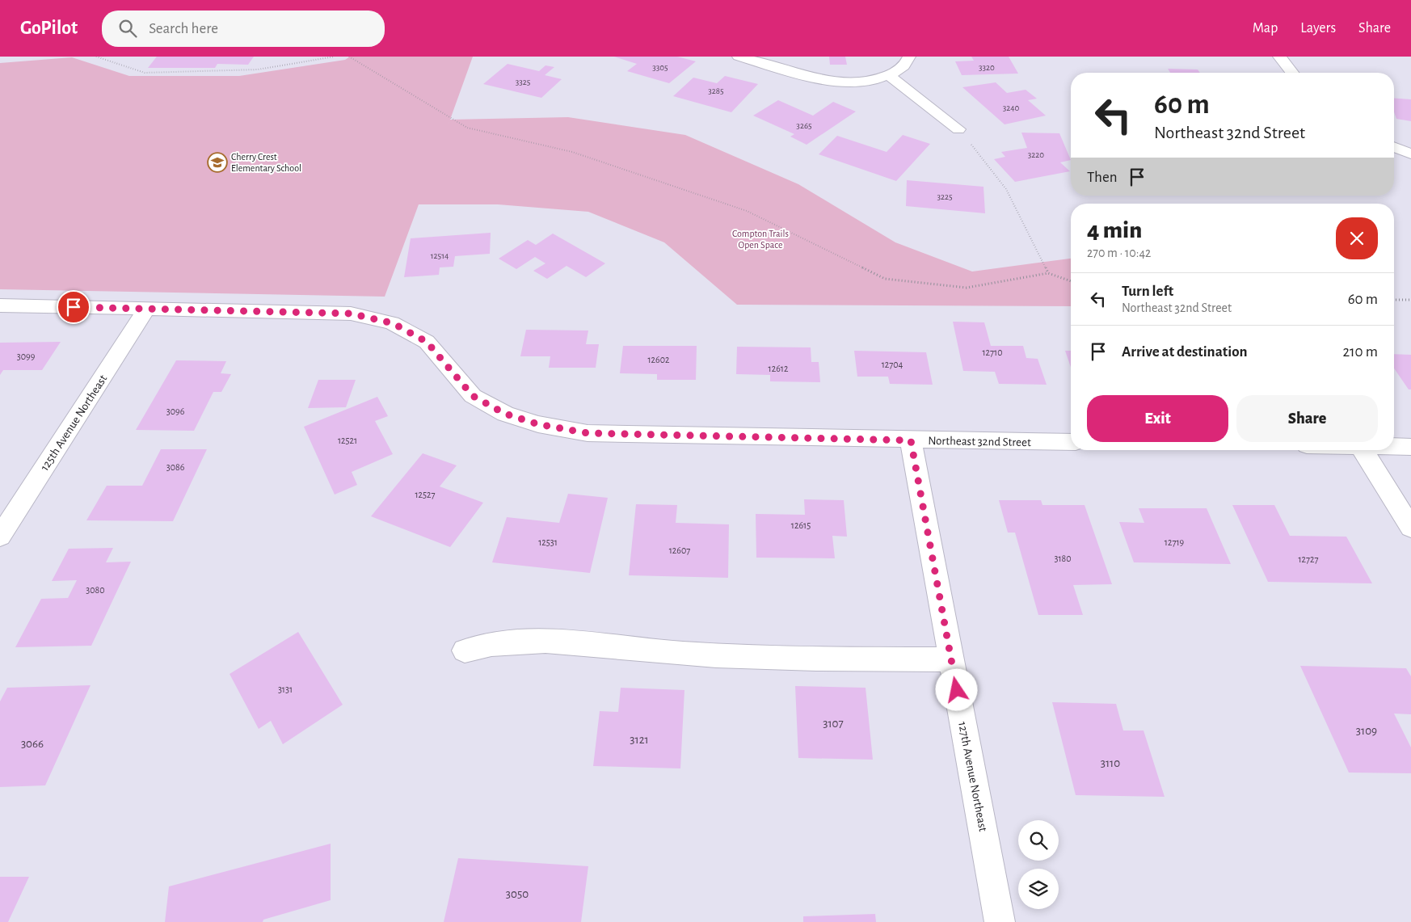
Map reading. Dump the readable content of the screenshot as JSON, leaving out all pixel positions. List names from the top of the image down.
{
  "streets": {
    "street": ["125th Avenue Northeast", "Northeast 32nd Street", "127th Avenue Northeast"]
  },
  "crossings": [
    ["125th Avenue Northeast", "Northeast 32nd Street"],
    ["Northeast 32nd Street", "127th Avenue Northeast"]
  ],
  "parks": ["Compton Trails Open Space"],
  "places": {
    "school or university": ["Cherry Crest Elementary School"]
  },
  "house_numbers": [
    "3305",
    "3320",
    "3325",
    "3285",
    "3240",
    "3265",
    "3220",
    "3225",
    "12514",
    "12710",
    "3099",
    "12602",
    "12704",
    "12612",
    "3096",
    "12521",
    "3086",
    "12527",
    "12615",
    "12531",
    "12719",
    "12607",
    "3180",
    "12727",
    "3080",
    "3131",
    "3107",
    "3109",
    "3121",
    "3066",
    "3110",
    "3050"
  ],
  "page": {
    "header": "GoPilot",
    "search": "Search here",
    "nav": ["Map", "Layers", "Share"],
    "turn": ["60 m", "Northeast 32nd Street"],
    "then": "Then",
    "heading": ["4 min", "270 m · 10:42"],
    "list": [
      {
        "name": "Turn left",
        "note": "Northeast 32nd Street",
        "value": "60 m"
      },
      {
        "name": "Arrive at destination",
        "value": "210 m"
      }
    ],
    "buttons": ["Exit", "Share"]
  }
}
